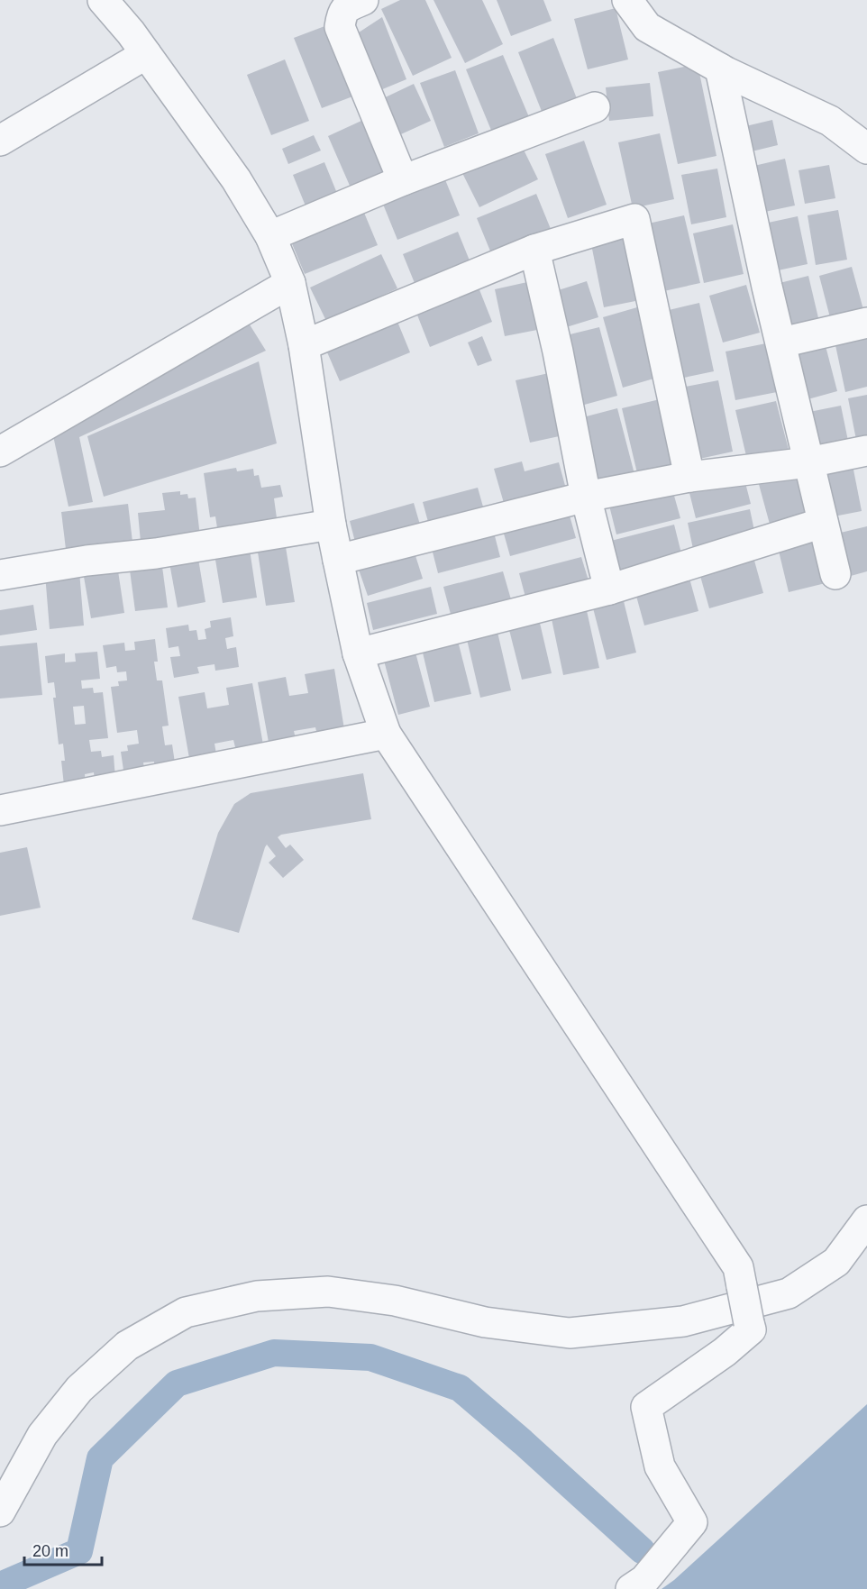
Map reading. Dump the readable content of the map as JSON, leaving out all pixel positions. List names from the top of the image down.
{
  "scale_bar": "20 m"
}
